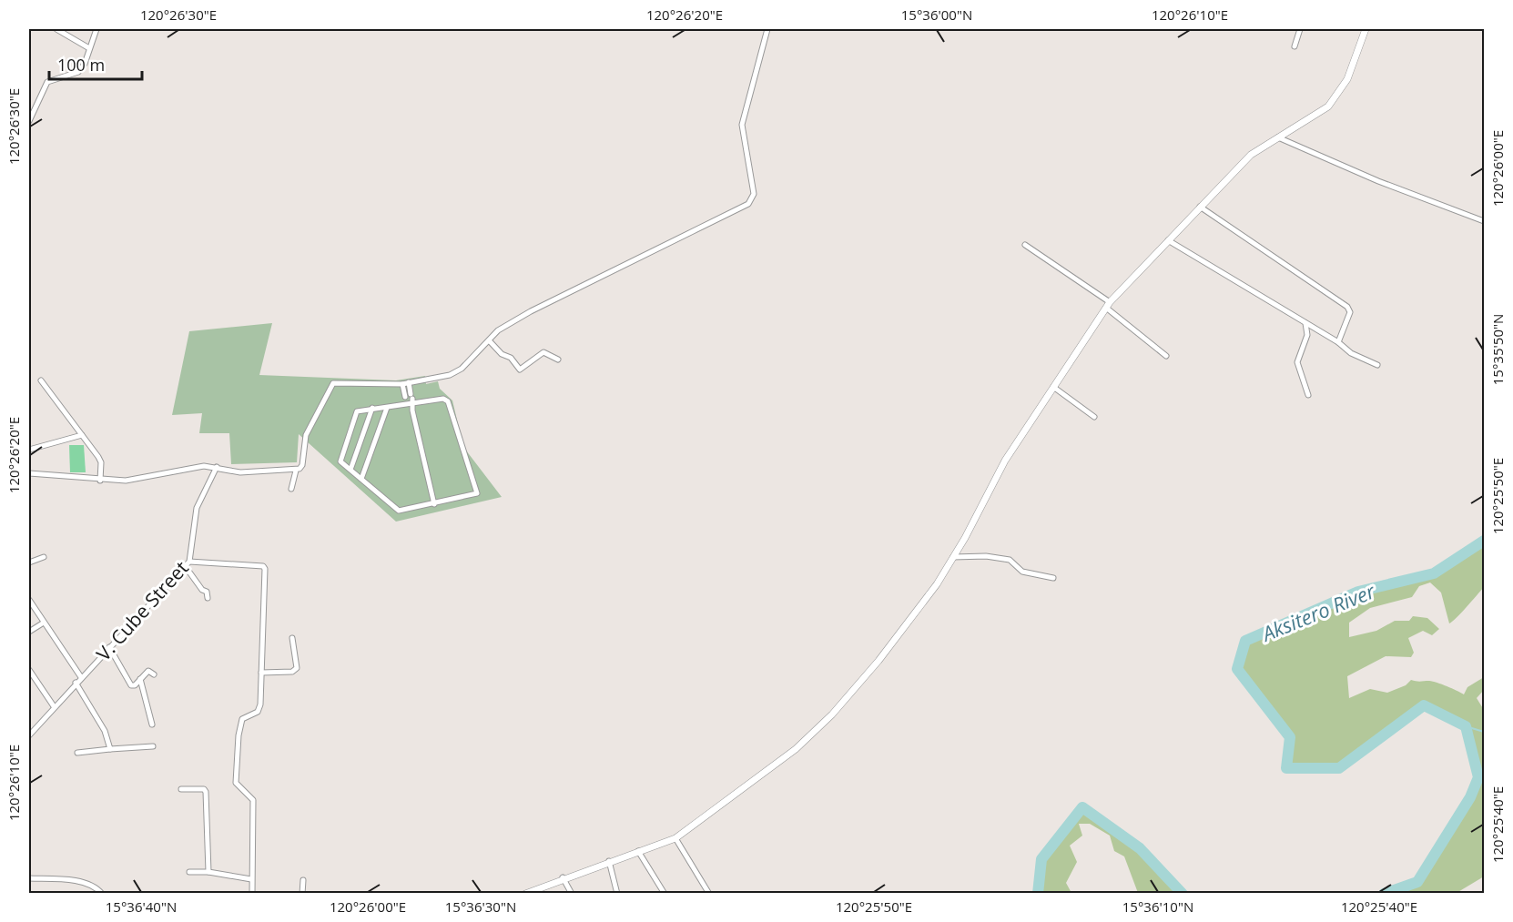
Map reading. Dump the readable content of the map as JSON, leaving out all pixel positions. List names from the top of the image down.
{
  "streets": {
    "street": ["V. Cube Street"]
  },
  "water": ["Aksitero River"],
  "scale_bar": "100 m",
  "coordinates": [
    "120°26'30\"E",
    "120°26'20\"E",
    "15°36'00\"N",
    "120°26'10\"E",
    "120°26'00\"E",
    "15°35'50\"N",
    "120°25'50\"E",
    "120°25'40\"E",
    "15°36'40\"N",
    "15°36'30\"N",
    "15°36'10\"N"
  ]
}
